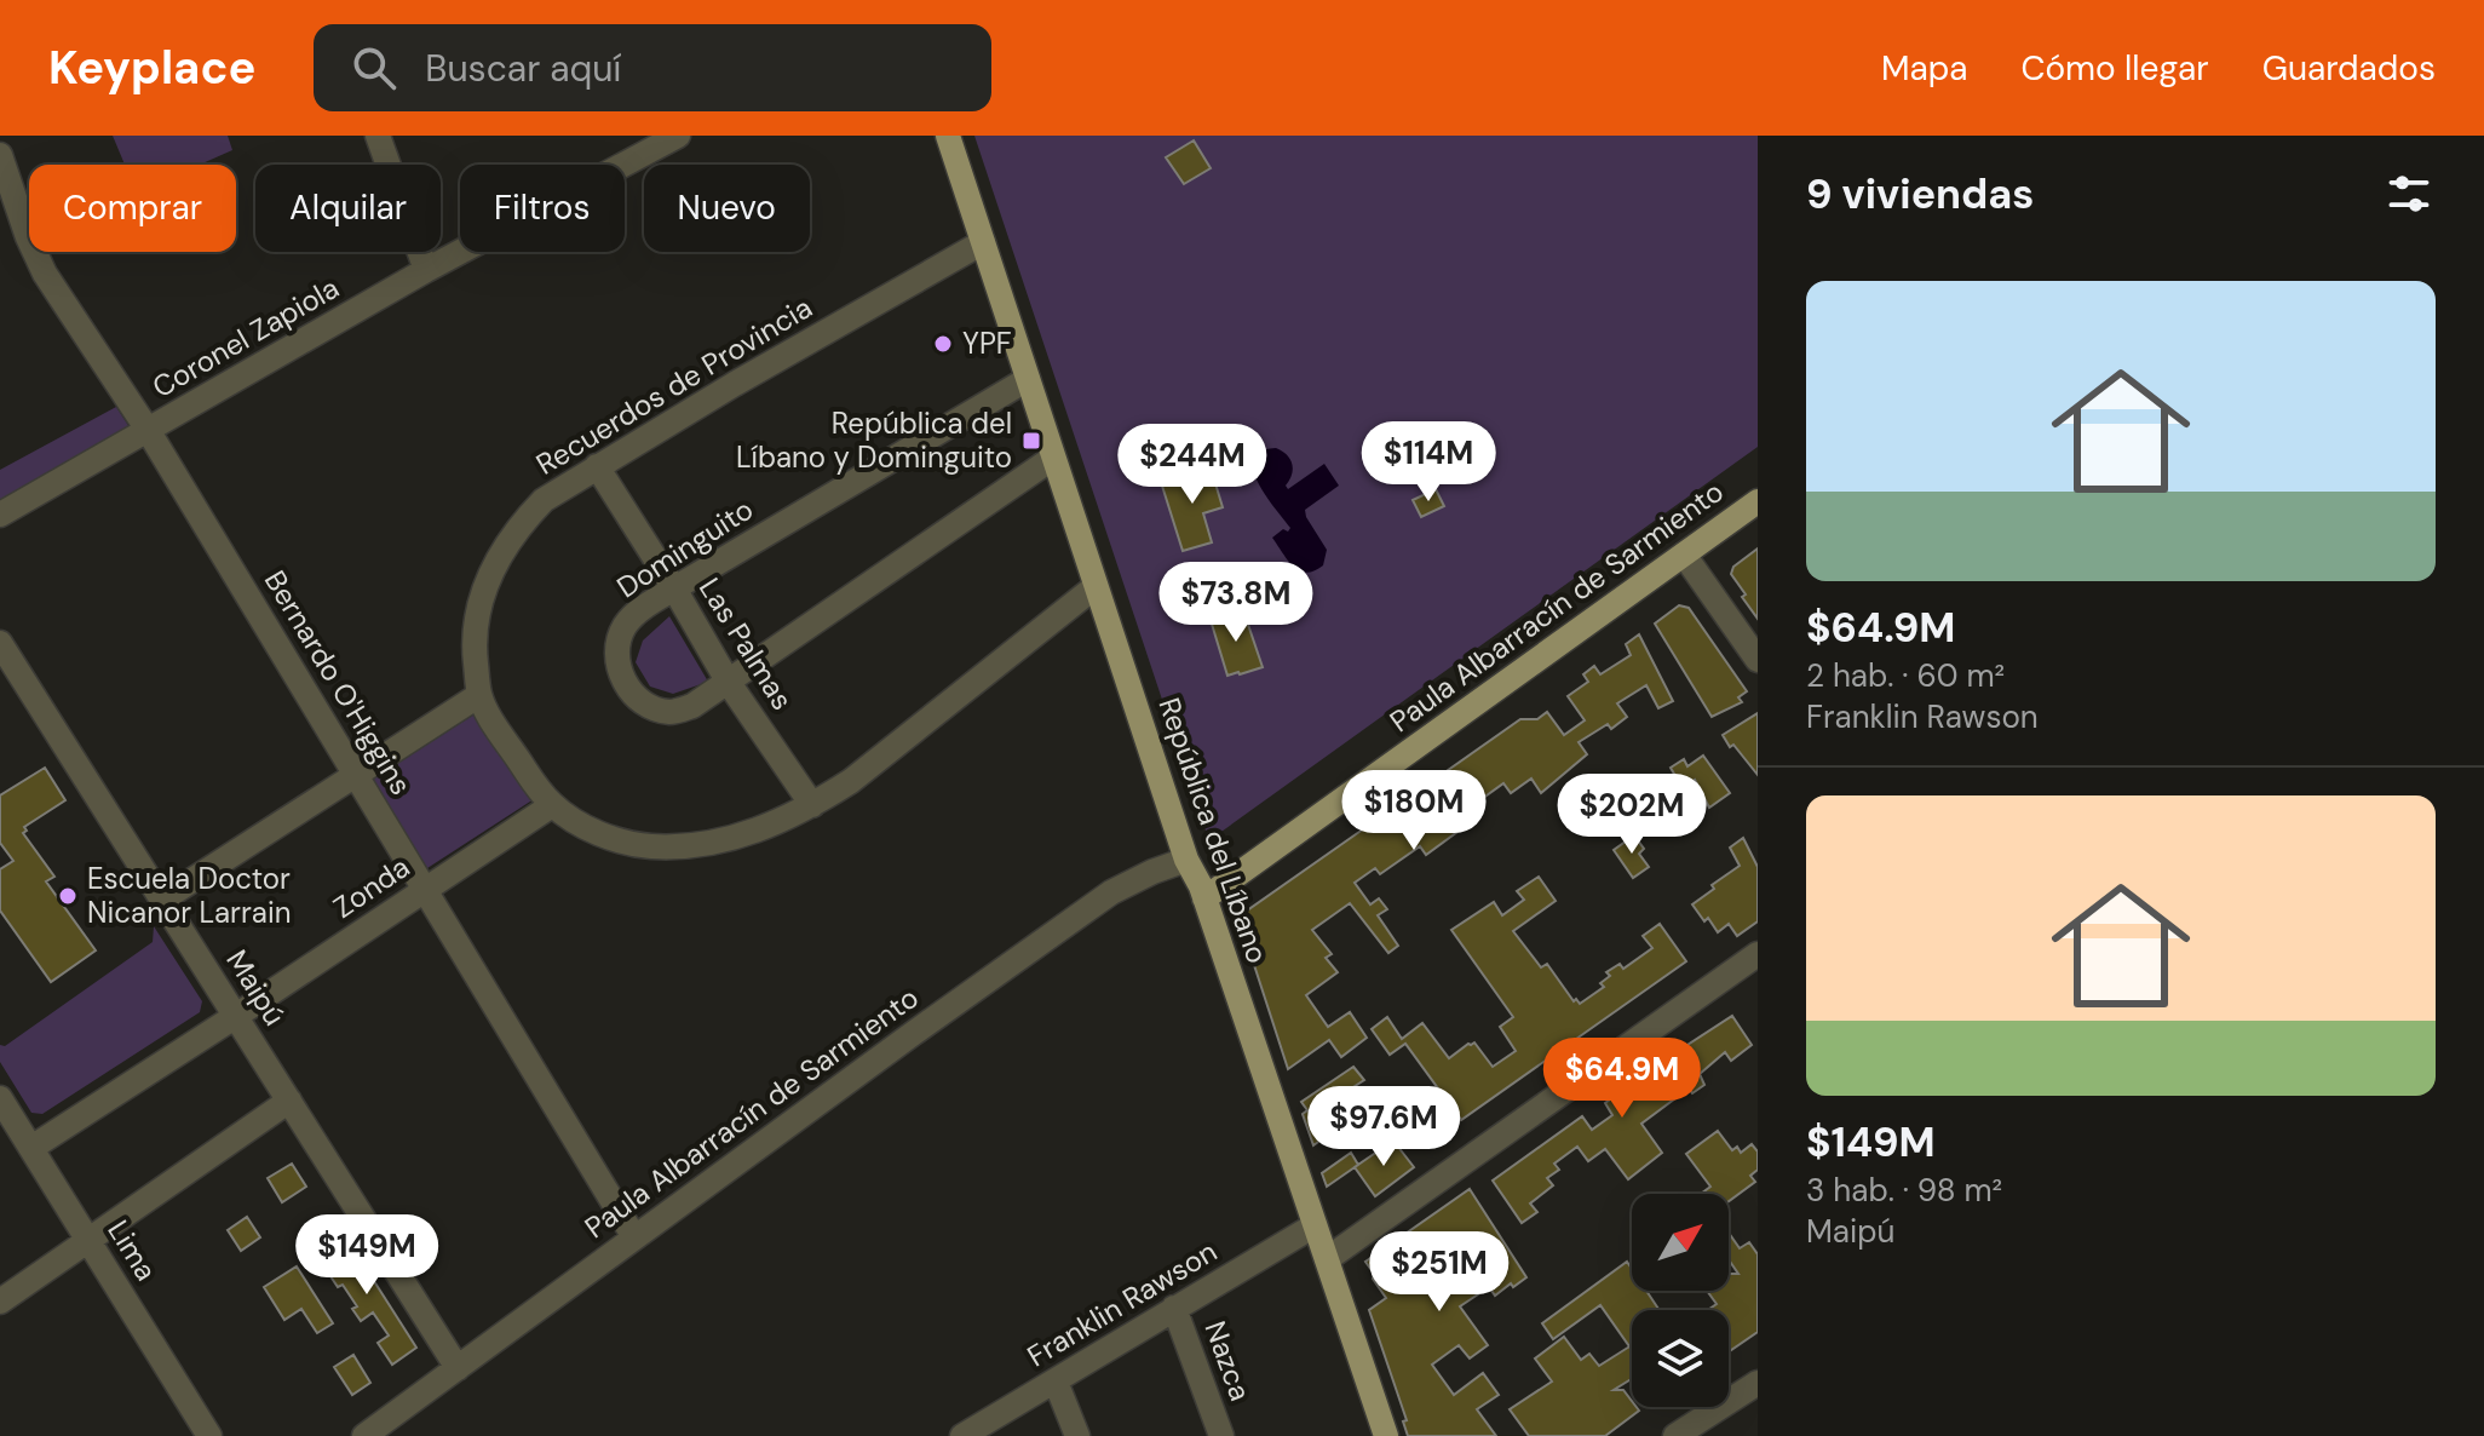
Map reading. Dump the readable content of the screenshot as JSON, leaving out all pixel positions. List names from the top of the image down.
{
  "streets": {
    "main road": ["Paula Albarracín de Sarmiento", "República del Líbano"],
    "street": [
      "Coronel Zapiola",
      "Recuerdos de Provincia",
      "Dominguito",
      "Las Palmas",
      "Bernardo O'Higgins",
      "Zonda",
      "Maipú",
      "Lima",
      "Franklin Rawson",
      "Nazca"
    ]
  },
  "crossings": [
    ["Coronel Zapiola", "Bernardo O'Higgins"],
    ["Recuerdos de Provincia", "Las Palmas"],
    ["Recuerdos de Provincia", "República del Líbano"],
    ["Recuerdos de Provincia", "Zonda"],
    ["Dominguito", "Las Palmas"],
    ["Dominguito", "República del Líbano"],
    ["Paula Albarracín de Sarmiento", "Bernardo O'Higgins"],
    ["Paula Albarracín de Sarmiento", "República del Líbano"],
    ["Paula Albarracín de Sarmiento", "Maipú"],
    ["Bernardo O'Higgins", "Zonda"],
    ["República del Líbano", "Franklin Rawson"],
    ["Zonda", "Maipú"],
    ["Zonda", "Lima"],
    ["Franklin Rawson", "Nazca"]
  ],
  "places": {
    "other": ["YPF", "Escuela Doctor Nicanor Larrain"],
    "transit": ["República del Líbano y Dominguito"]
  },
  "north": "top right",
  "page": {
    "header": "Keyplace",
    "search": "Buscar aquí",
    "nav": ["Mapa", "Cómo llegar", "Guardados"],
    "heading": "9 viviendas",
    "chip": [
      "Comprar",
      "Alquilar",
      "Filtros",
      "Nuevo"
    ],
    "list": [
      {
        "name": "$64.9M",
        "note": "2 hab. · 60 m² · Franklin Rawson"
      },
      {
        "name": "$149M",
        "note": "3 hab. · 98 m² · Maipú"
      }
    ],
    "price": [
      "$114M",
      "$244M",
      "$73.8M",
      "$180M",
      "$202M",
      "$64.9M",
      "$97.6M",
      "$149M",
      "$251M"
    ]
  }
}
